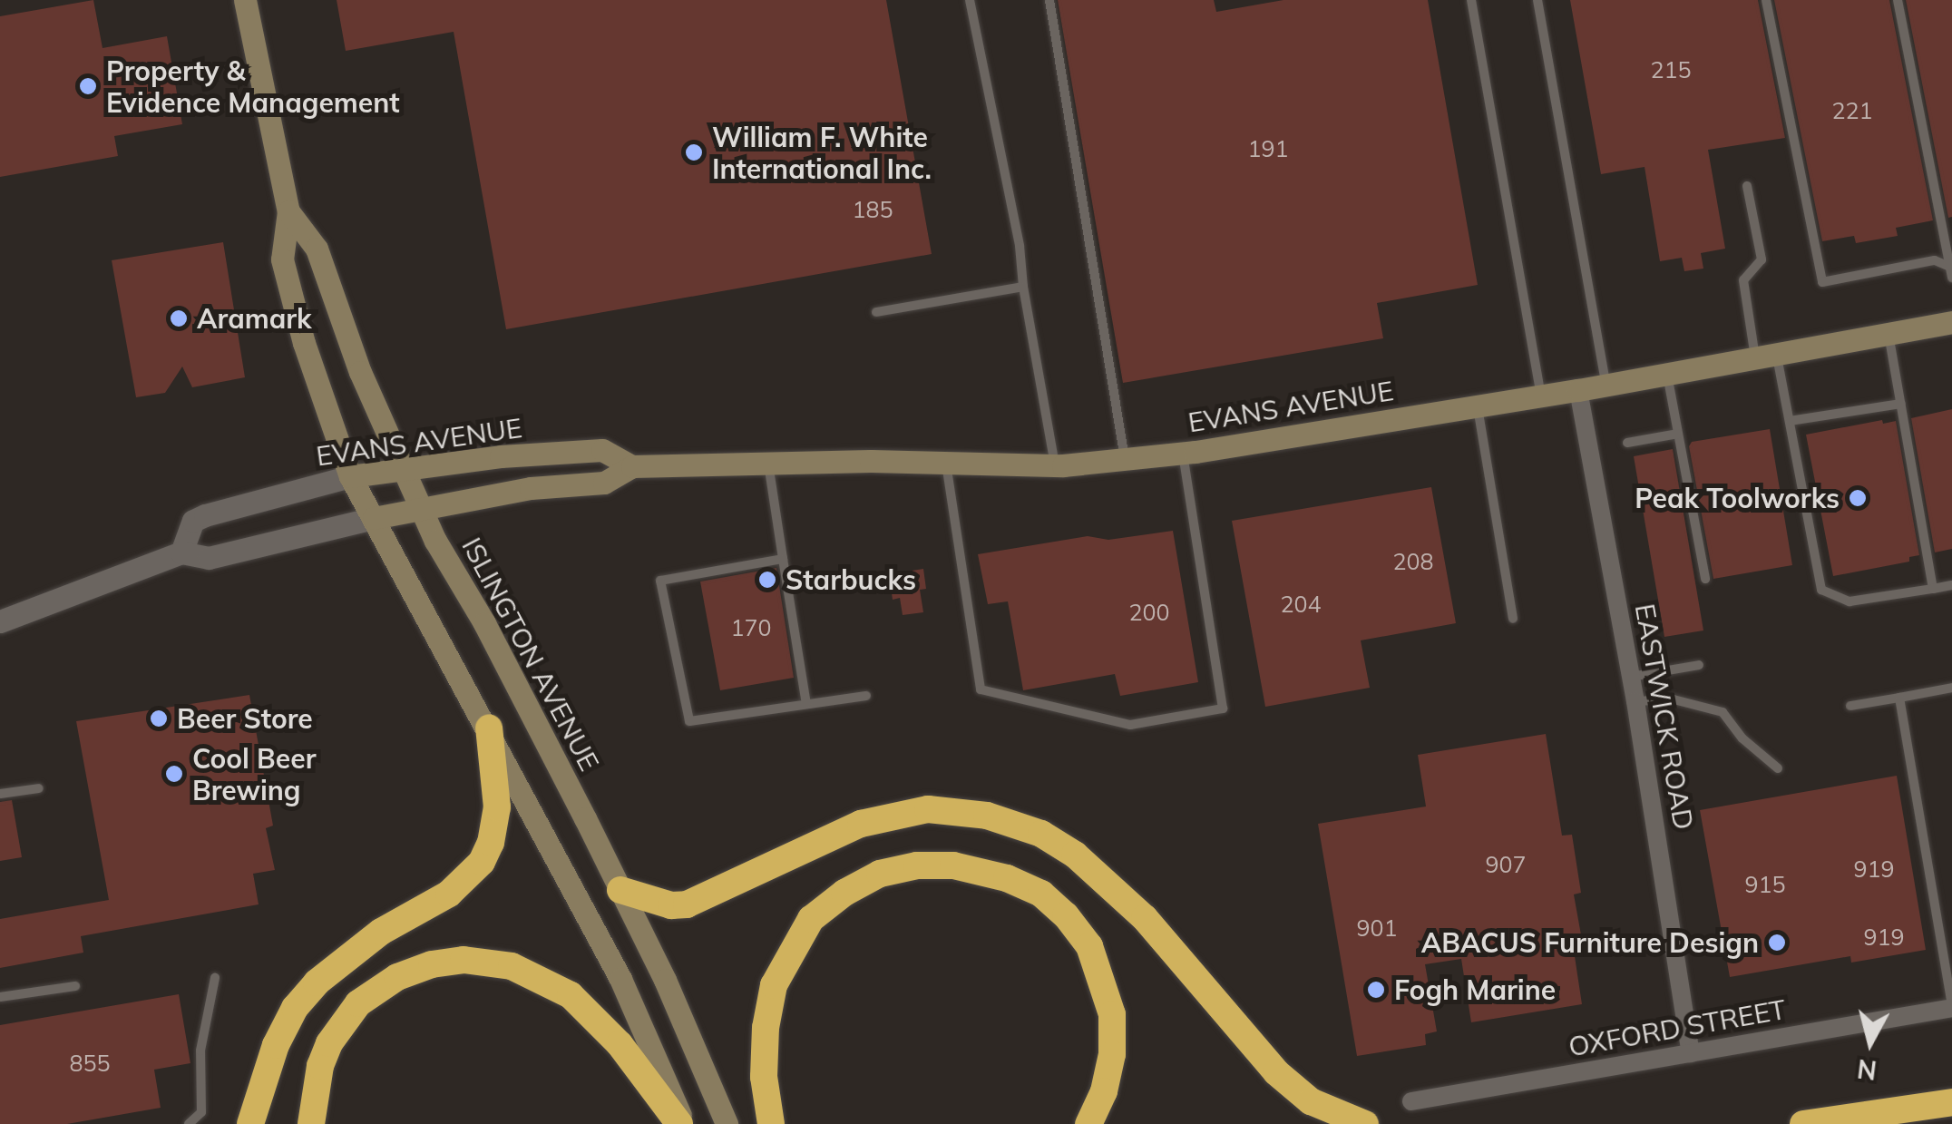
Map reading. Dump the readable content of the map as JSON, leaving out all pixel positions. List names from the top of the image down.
{
  "streets": {
    "main road": ["EVANS AVENUE", "ISLINGTON AVENUE"],
    "street": ["EASTWICK ROAD", "OXFORD STREET"]
  },
  "crossings": [
    ["EVANS AVENUE", "ISLINGTON AVENUE"],
    ["EVANS AVENUE", "EASTWICK ROAD"],
    ["EASTWICK ROAD", "OXFORD STREET"]
  ],
  "places": [
    "Property & Evidence Management",
    "William F. White International Inc.",
    "Aramark",
    "Peak Toolworks",
    "Starbucks",
    "Beer Store",
    "Cool Beer Brewing",
    "ABACUS Furniture Design",
    "Fogh Marine"
  ],
  "house_numbers": [
    "215",
    "221",
    "191",
    "185",
    "208",
    "204",
    "200",
    "170",
    "907",
    "919",
    "915",
    "901",
    "919",
    "855"
  ],
  "north": "bottom"
}
